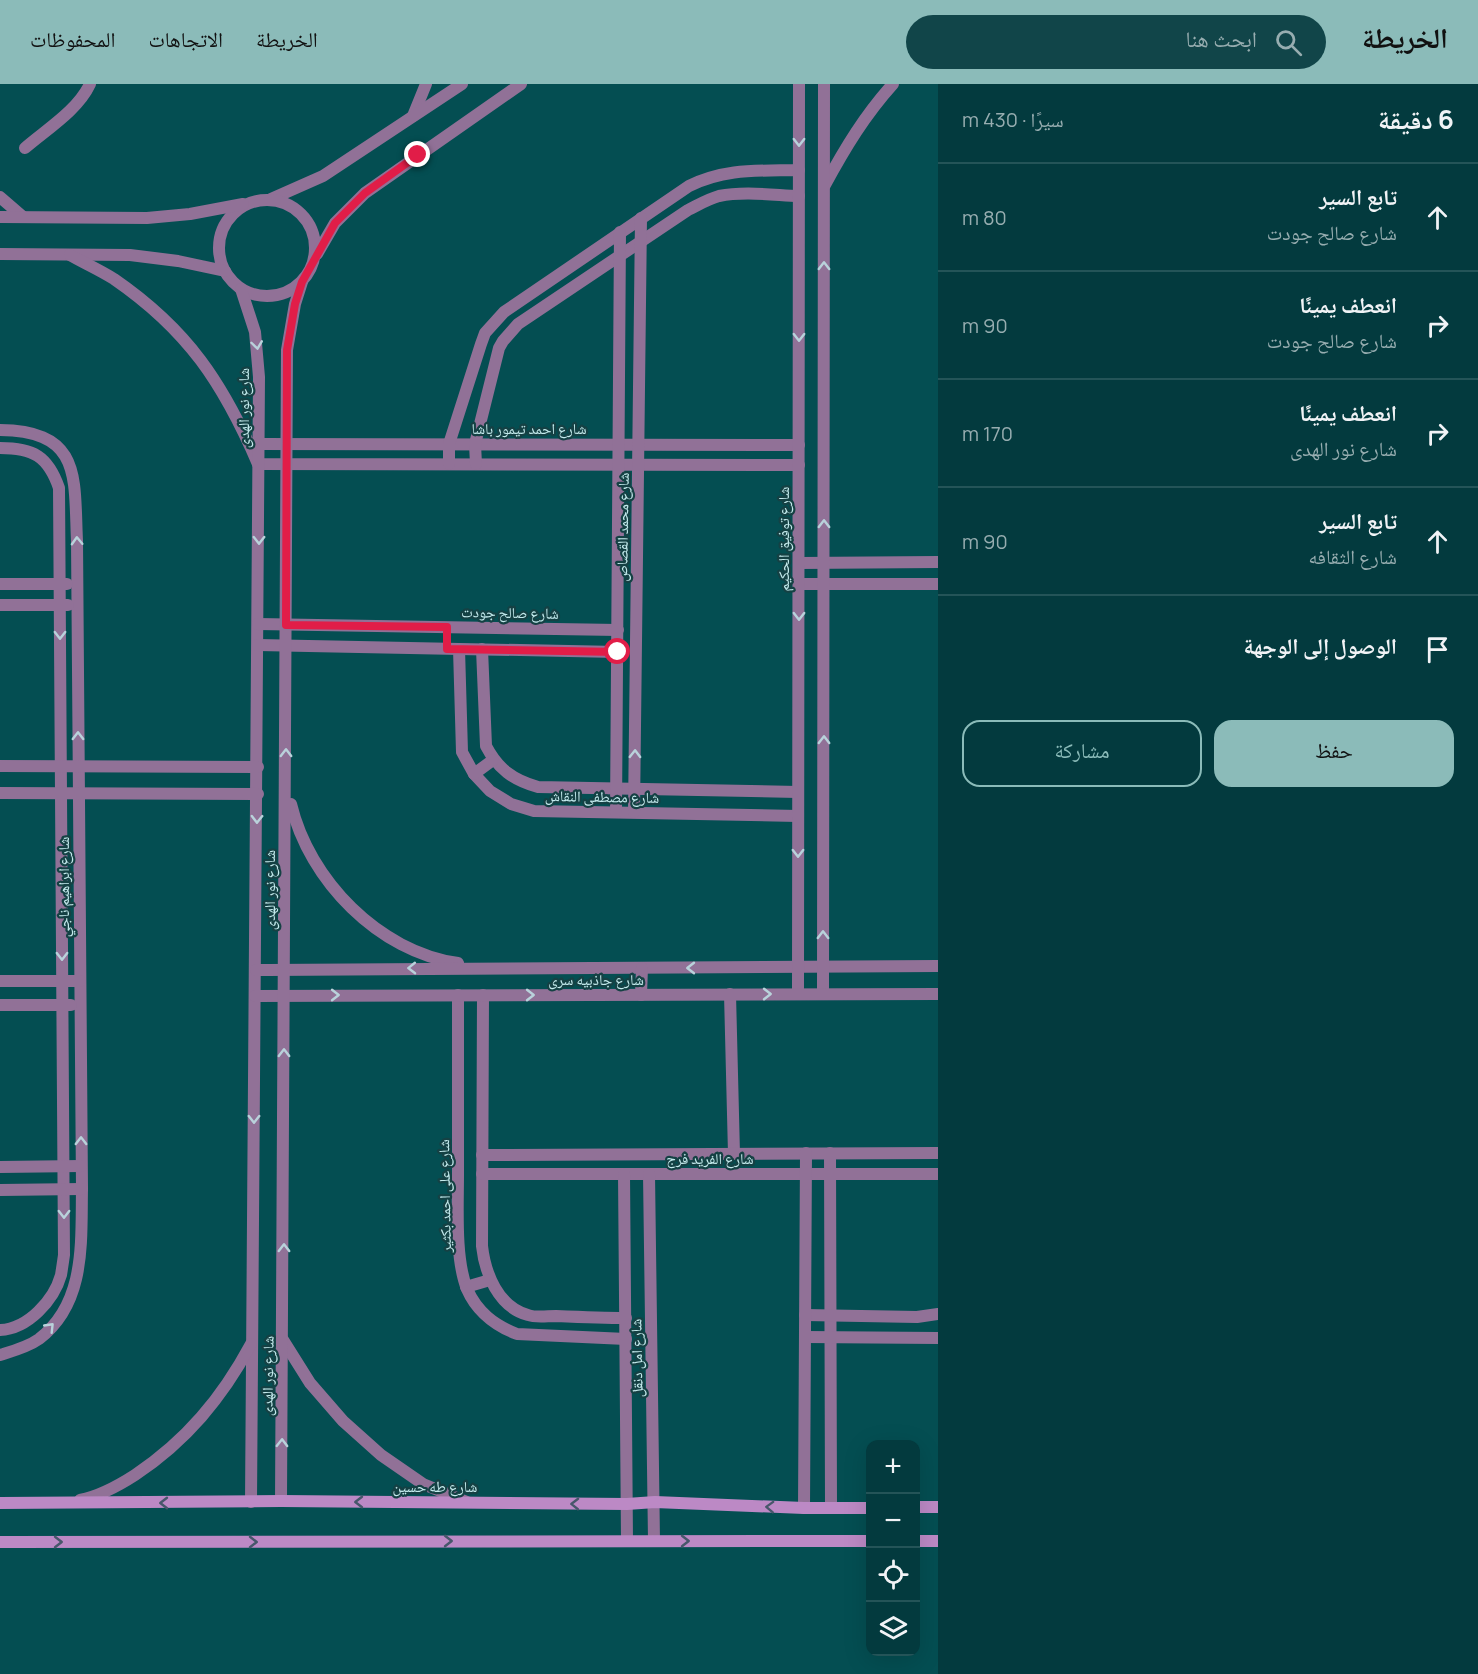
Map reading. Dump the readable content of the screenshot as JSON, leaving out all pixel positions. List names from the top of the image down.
{
  "streets": {
    "street": [
      "شارع نور الهدى",
      "شارع احمد تيمور باشا",
      "شارع محمد القصاص",
      "شارع توفيق الحكيم",
      "شارع صالح جودت",
      "شارع مصطفى النقاش",
      "شارع ابراهيم ناجي",
      "شارع جاذبيه سرى",
      "شارع الفريد فرج",
      "شارع على احمد بكثير",
      "شارع امل دنقل",
      "شارع طه حسين"
    ]
  },
  "crossings": [
    ["شارع نور الهدى", "شارع احمد تيمور باشا"],
    ["شارع نور الهدى", "شارع صالح جودت"],
    ["شارع نور الهدى", "شارع جاذبيه سرى"],
    ["شارع نور الهدى", "شارع طه حسين"],
    ["شارع احمد تيمور باشا", "شارع محمد القصاص"],
    ["شارع احمد تيمور باشا", "شارع توفيق الحكيم"],
    ["شارع محمد القصاص", "شارع صالح جودت"],
    ["شارع محمد القصاص", "شارع مصطفى النقاش"],
    ["شارع توفيق الحكيم", "شارع مصطفى النقاش"],
    ["شارع توفيق الحكيم", "شارع جاذبيه سرى"],
    ["شارع صالح جودت", "شارع مصطفى النقاش"],
    ["شارع جاذبيه سرى", "شارع على احمد بكثير"],
    ["شارع الفريد فرج", "شارع امل دنقل"],
    ["شارع على احمد بكثير", "شارع امل دنقل"],
    ["شارع امل دنقل", "شارع طه حسين"]
  ],
  "page": {
    "header": "الخريطة",
    "search": "ابحث هنا",
    "nav": ["الخريطة", "الاتجاهات", "المحفوظات"],
    "heading": ["6 دقيقة", "سيرًا · 430 m"],
    "list": [
      ["تابع السير", "شارع صالح جودت", "80 m"],
      ["انعطف يمينًا", "شارع صالح جودت", "90 m"],
      ["انعطف يمينًا", "شارع نور الهدى", "170 m"],
      ["تابع السير", "شارع الثقافه", "90 m"],
      "الوصول إلى الوجهة"
    ],
    "buttons": ["حفظ", "مشاركة"],
    "map_buttons": ["+", "−"]
  }
}
